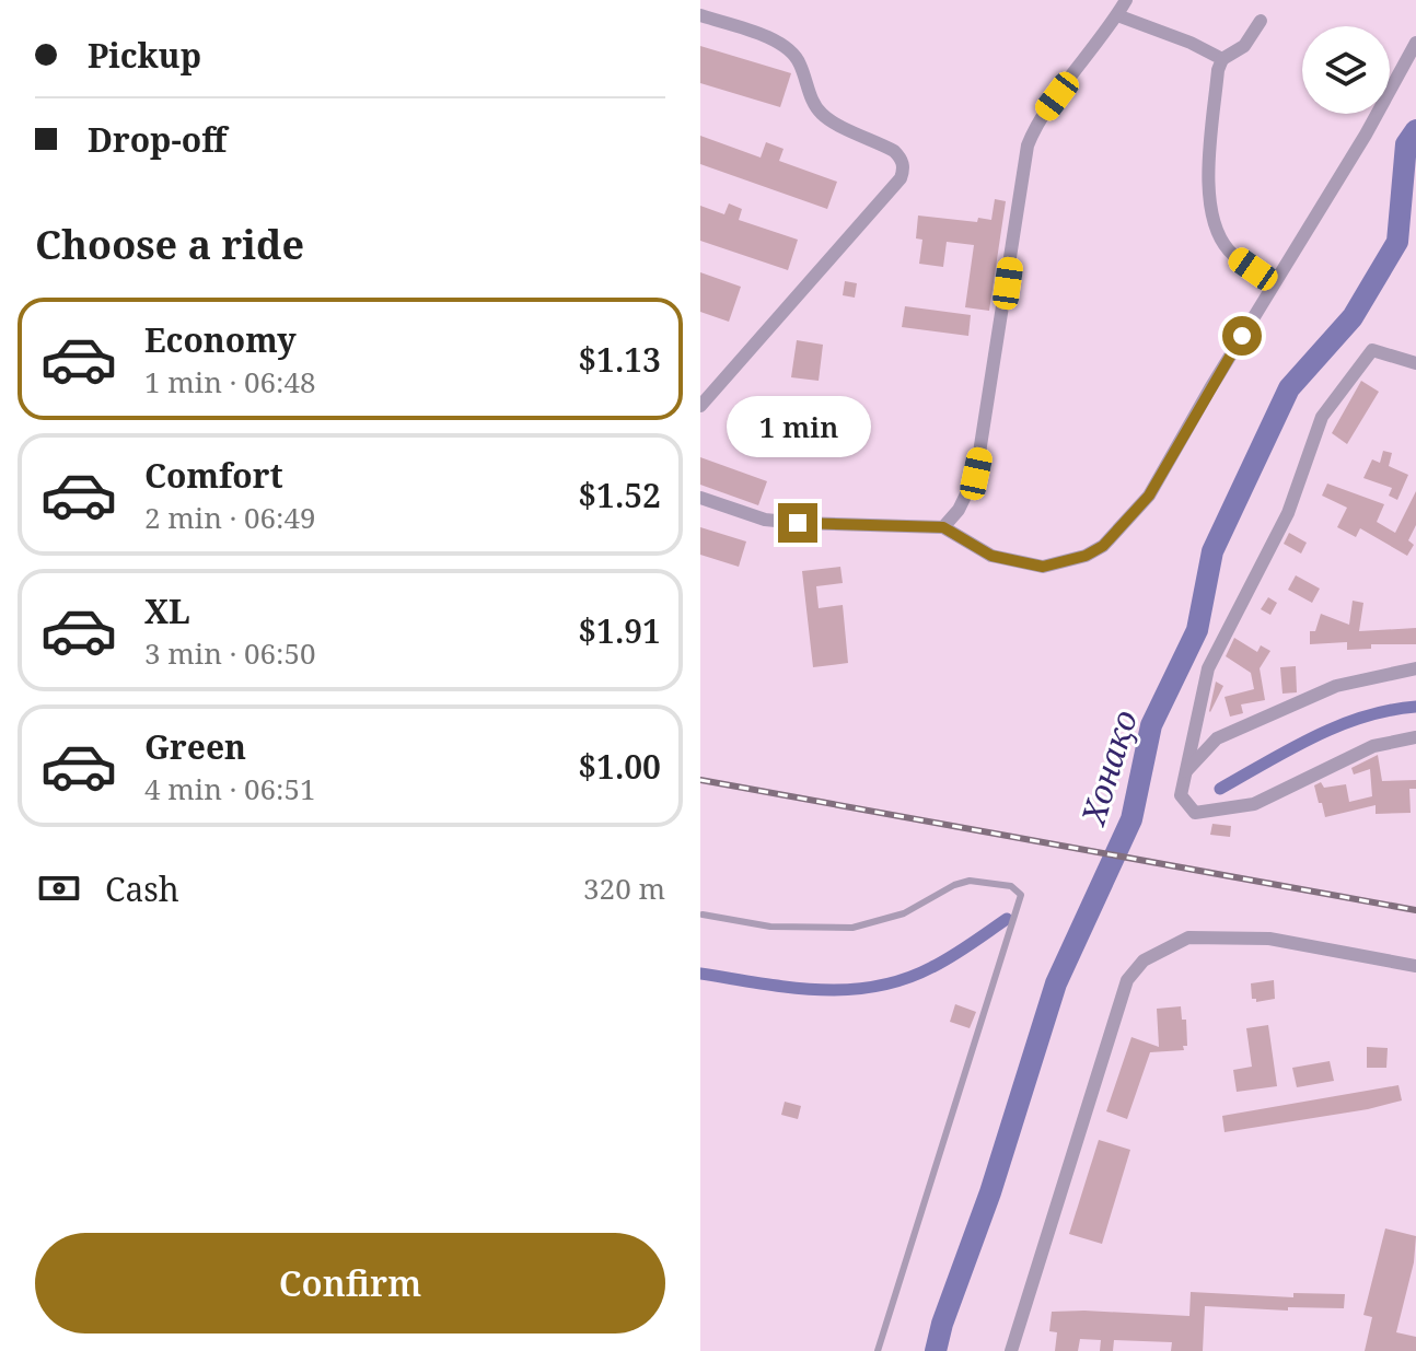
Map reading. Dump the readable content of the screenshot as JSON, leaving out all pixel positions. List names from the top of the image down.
{
  "water": ["Хонақо"],
  "page": {
    "banner": ["Pickup", "Drop-off"],
    "heading": "Choose a ride",
    "list": [
      {
        "name": "Economy",
        "note": "1 min · 06:48",
        "value": "$1.13"
      },
      {
        "name": "Comfort",
        "note": "2 min · 06:49",
        "value": "$1.52"
      },
      {
        "name": "XL",
        "note": "3 min · 06:50",
        "value": "$1.91"
      },
      {
        "name": "Green",
        "note": "4 min · 06:51",
        "value": "$1.00"
      }
    ],
    "bubble": "1 min",
    "pay": ["Cash", "320 m"],
    "buttons": "Confirm"
  }
}
